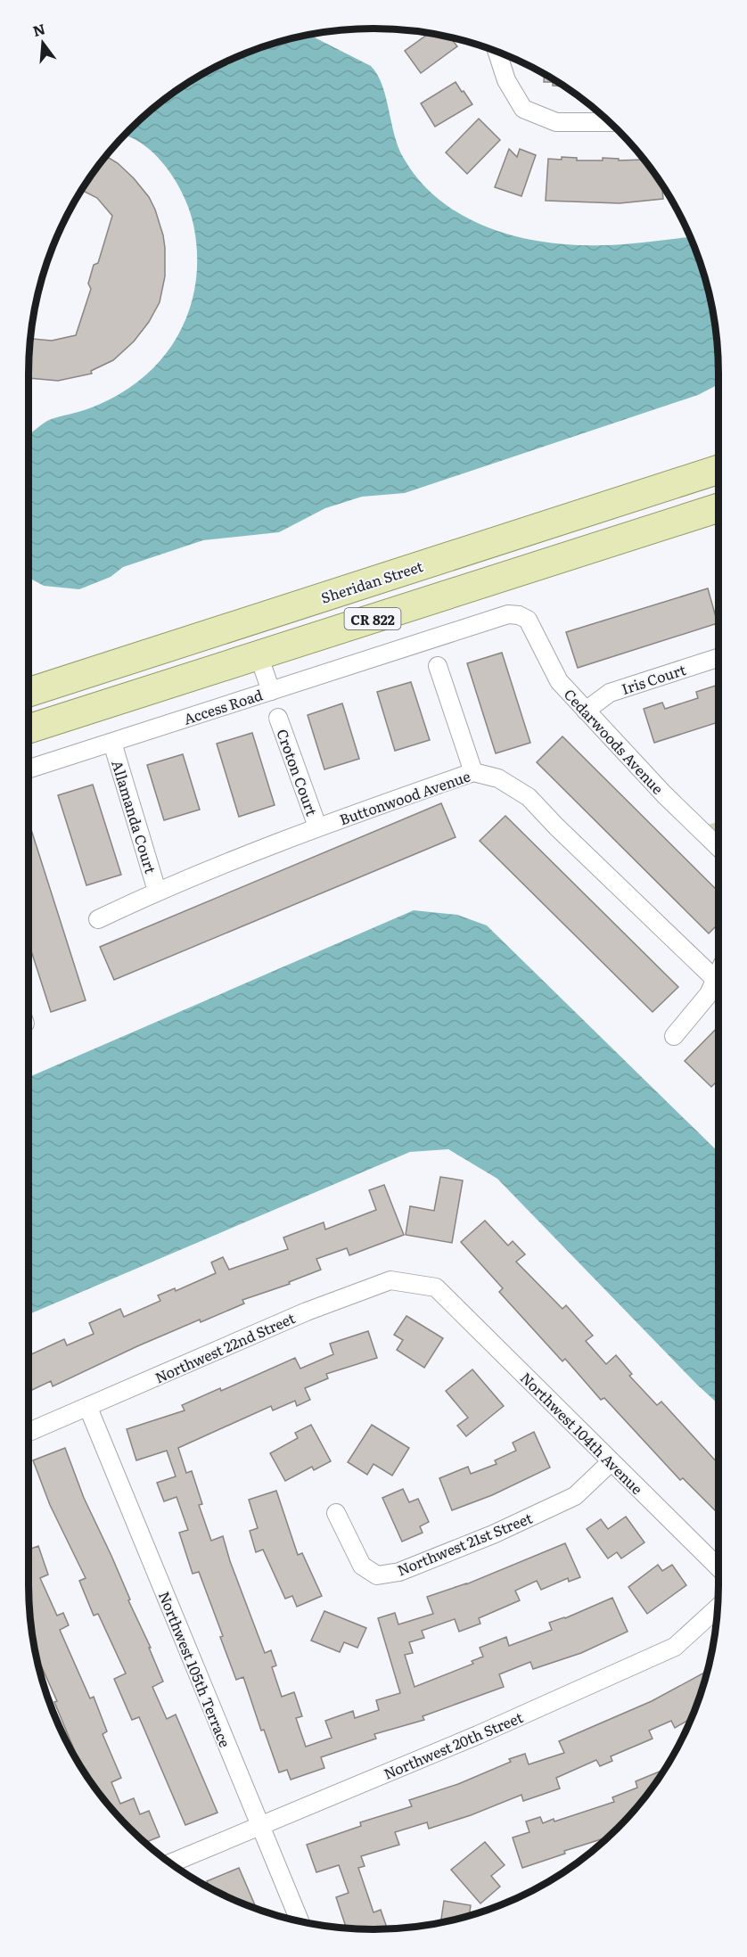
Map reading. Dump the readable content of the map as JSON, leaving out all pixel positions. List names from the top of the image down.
{
  "streets": {
    "main road": ["Sheridan Street", "CR 822"],
    "street": [
      "Iris Court",
      "Access Road",
      "Cedarwoods Avenue",
      "Croton Court",
      "Buttonwood Avenue",
      "Allamanda Court",
      "Northwest 22nd Street",
      "Northwest 104th Avenue",
      "Northwest 21st Street",
      "Northwest 105th Terrace",
      "Northwest 20th Street"
    ]
  },
  "crossings": [
    ["Iris Court", "Cedarwoods Avenue"],
    ["Access Road", "Cedarwoods Avenue"],
    ["Access Road", "Allamanda Court"],
    ["Croton Court", "Buttonwood Avenue"],
    ["Buttonwood Avenue", "Allamanda Court"],
    ["Northwest 22nd Street", "Northwest 104th Avenue"],
    ["Northwest 22nd Street", "Northwest 105th Terrace"],
    ["Northwest 104th Avenue", "Northwest 21st Street"],
    ["Northwest 105th Terrace", "Northwest 20th Street"]
  ],
  "north": "top"
}
